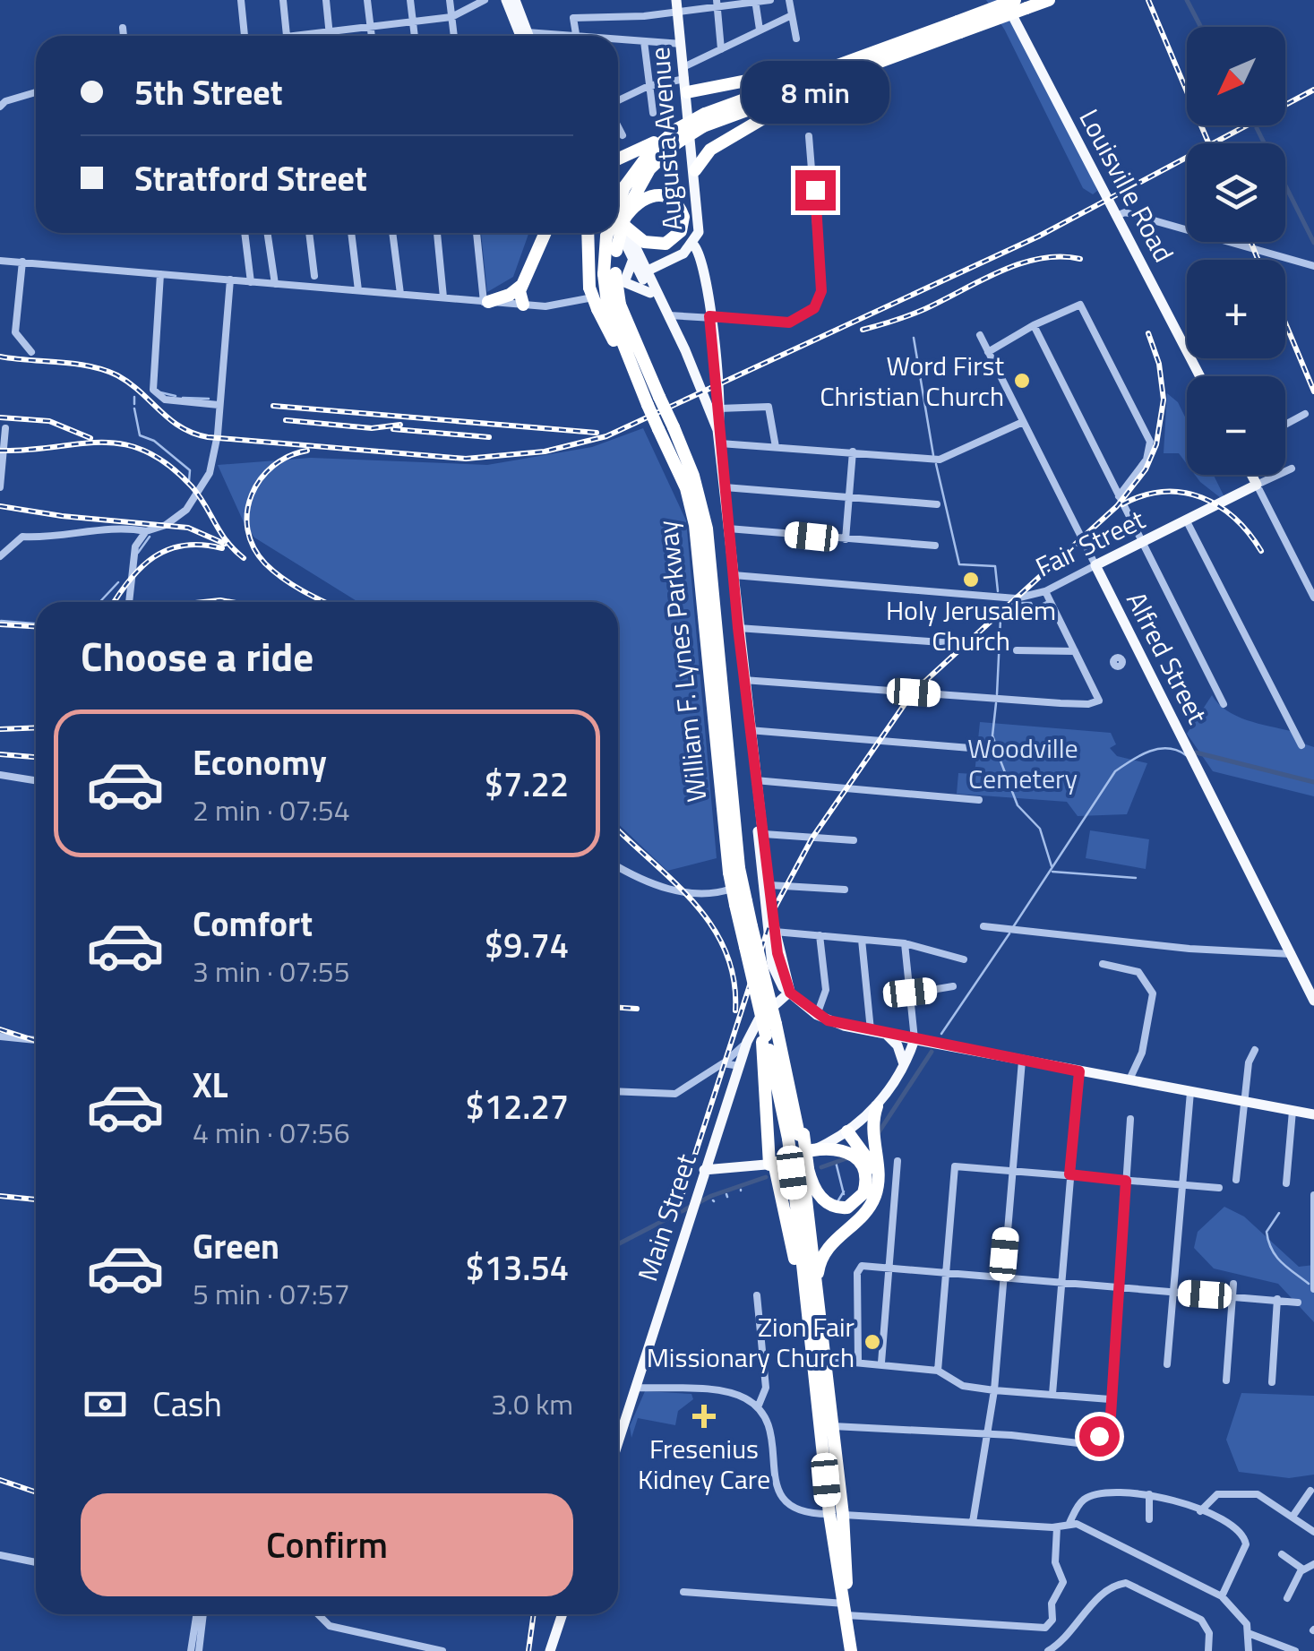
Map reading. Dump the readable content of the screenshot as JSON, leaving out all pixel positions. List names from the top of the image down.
{
  "streets": {
    "highway": ["William F. Lynes Parkway"],
    "main road": [
      "Augusta Avenue",
      "Louisville Road",
      "Fair Street",
      "Alfred Street",
      "Main Street"
    ]
  },
  "crossings": [
    ["Fair Street", "Alfred Street"]
  ],
  "parks": ["Woodville Cemetery"],
  "places": {
    "other": ["Word First Christian Church", "Holy Jerusalem Church", "Zion Fair Missionary Church"],
    "health": ["Fresenius Kidney Care"]
  },
  "north": "bottom left",
  "page": {
    "map_buttons": ["+", "−"],
    "banner": ["5th Street", "Stratford Street"],
    "bubble": "8 min",
    "heading": "Choose a ride",
    "list": [
      {
        "name": "Economy",
        "note": "2 min · 07:54",
        "value": "$7.22"
      },
      {
        "name": "Comfort",
        "note": "3 min · 07:55",
        "value": "$9.74"
      },
      {
        "name": "XL",
        "note": "4 min · 07:56",
        "value": "$12.27"
      },
      {
        "name": "Green",
        "note": "5 min · 07:57",
        "value": "$13.54"
      }
    ],
    "pay": ["Cash", "3.0 km"],
    "buttons": "Confirm"
  }
}
